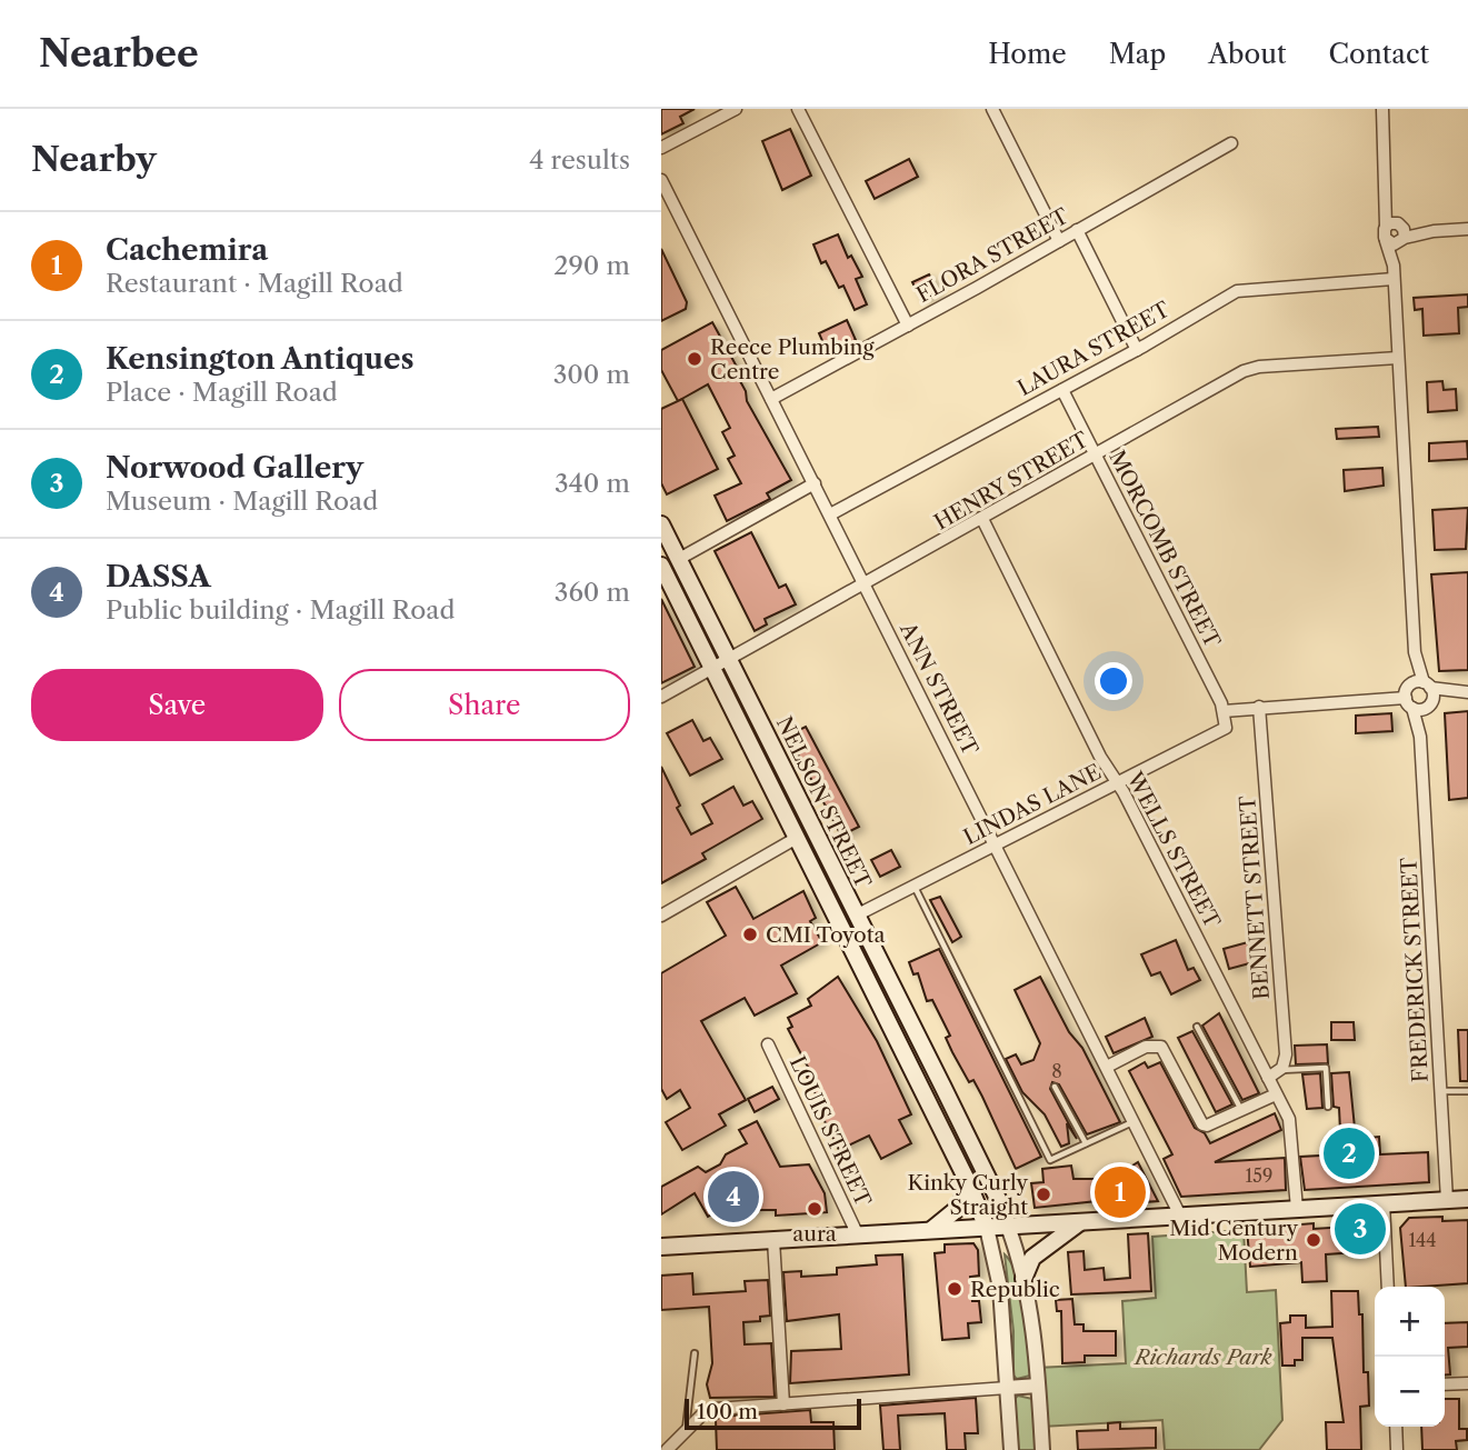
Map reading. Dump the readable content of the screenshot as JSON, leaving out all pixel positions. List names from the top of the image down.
{
  "streets": {
    "main road": ["NELSON STREET"],
    "street": [
      "FLORA STREET",
      "LAURA STREET",
      "HENRY STREET",
      "MORCOMB STREET",
      "ANN STREET",
      "LINDAS LANE",
      "WELLS STREET",
      "BENNETT STREET",
      "FREDERICK STREET",
      "LOUIS STREET"
    ]
  },
  "crossings": [
    ["FLORA STREET", "ANN STREET"],
    ["LAURA STREET", "MORCOMB STREET"],
    ["LAURA STREET", "ANN STREET"],
    ["HENRY STREET", "MORCOMB STREET"],
    ["HENRY STREET", "ANN STREET"],
    ["HENRY STREET", "NELSON STREET"],
    ["HENRY STREET", "WELLS STREET"],
    ["MORCOMB STREET", "LINDAS LANE"],
    ["ANN STREET", "LINDAS LANE"],
    ["NELSON STREET", "LINDAS LANE"],
    ["LINDAS LANE", "WELLS STREET"]
  ],
  "parks": ["Richards Park"],
  "places": [
    "Reece Plumbing Centre",
    "CMI Toyota",
    "Kinky Curly Straight",
    "aura",
    "Mid Century Modern",
    "Republic"
  ],
  "house_numbers": ["8", "159", "144"],
  "scale_bar": "100 m",
  "page": {
    "header": "Nearbee",
    "nav": [
      "Home",
      "Map",
      "About",
      "Contact"
    ],
    "heading": ["Nearby", "4 results"],
    "list": [
      {
        "mark": "1",
        "name": "Cachemira",
        "note": "Restaurant · Magill Road",
        "value": "290 m"
      },
      {
        "mark": "2",
        "name": "Kensington Antiques",
        "note": "Place · Magill Road",
        "value": "300 m"
      },
      {
        "mark": "3",
        "name": "Norwood Gallery",
        "note": "Museum · Magill Road",
        "value": "340 m"
      },
      {
        "mark": "4",
        "name": "DASSA",
        "note": "Public building · Magill Road",
        "value": "360 m"
      }
    ],
    "buttons": ["Save", "Share"],
    "pins": [
      "2",
      "1",
      "4",
      "3"
    ],
    "map_buttons": ["+", "−"],
    "scale": "100 m"
  }
}
